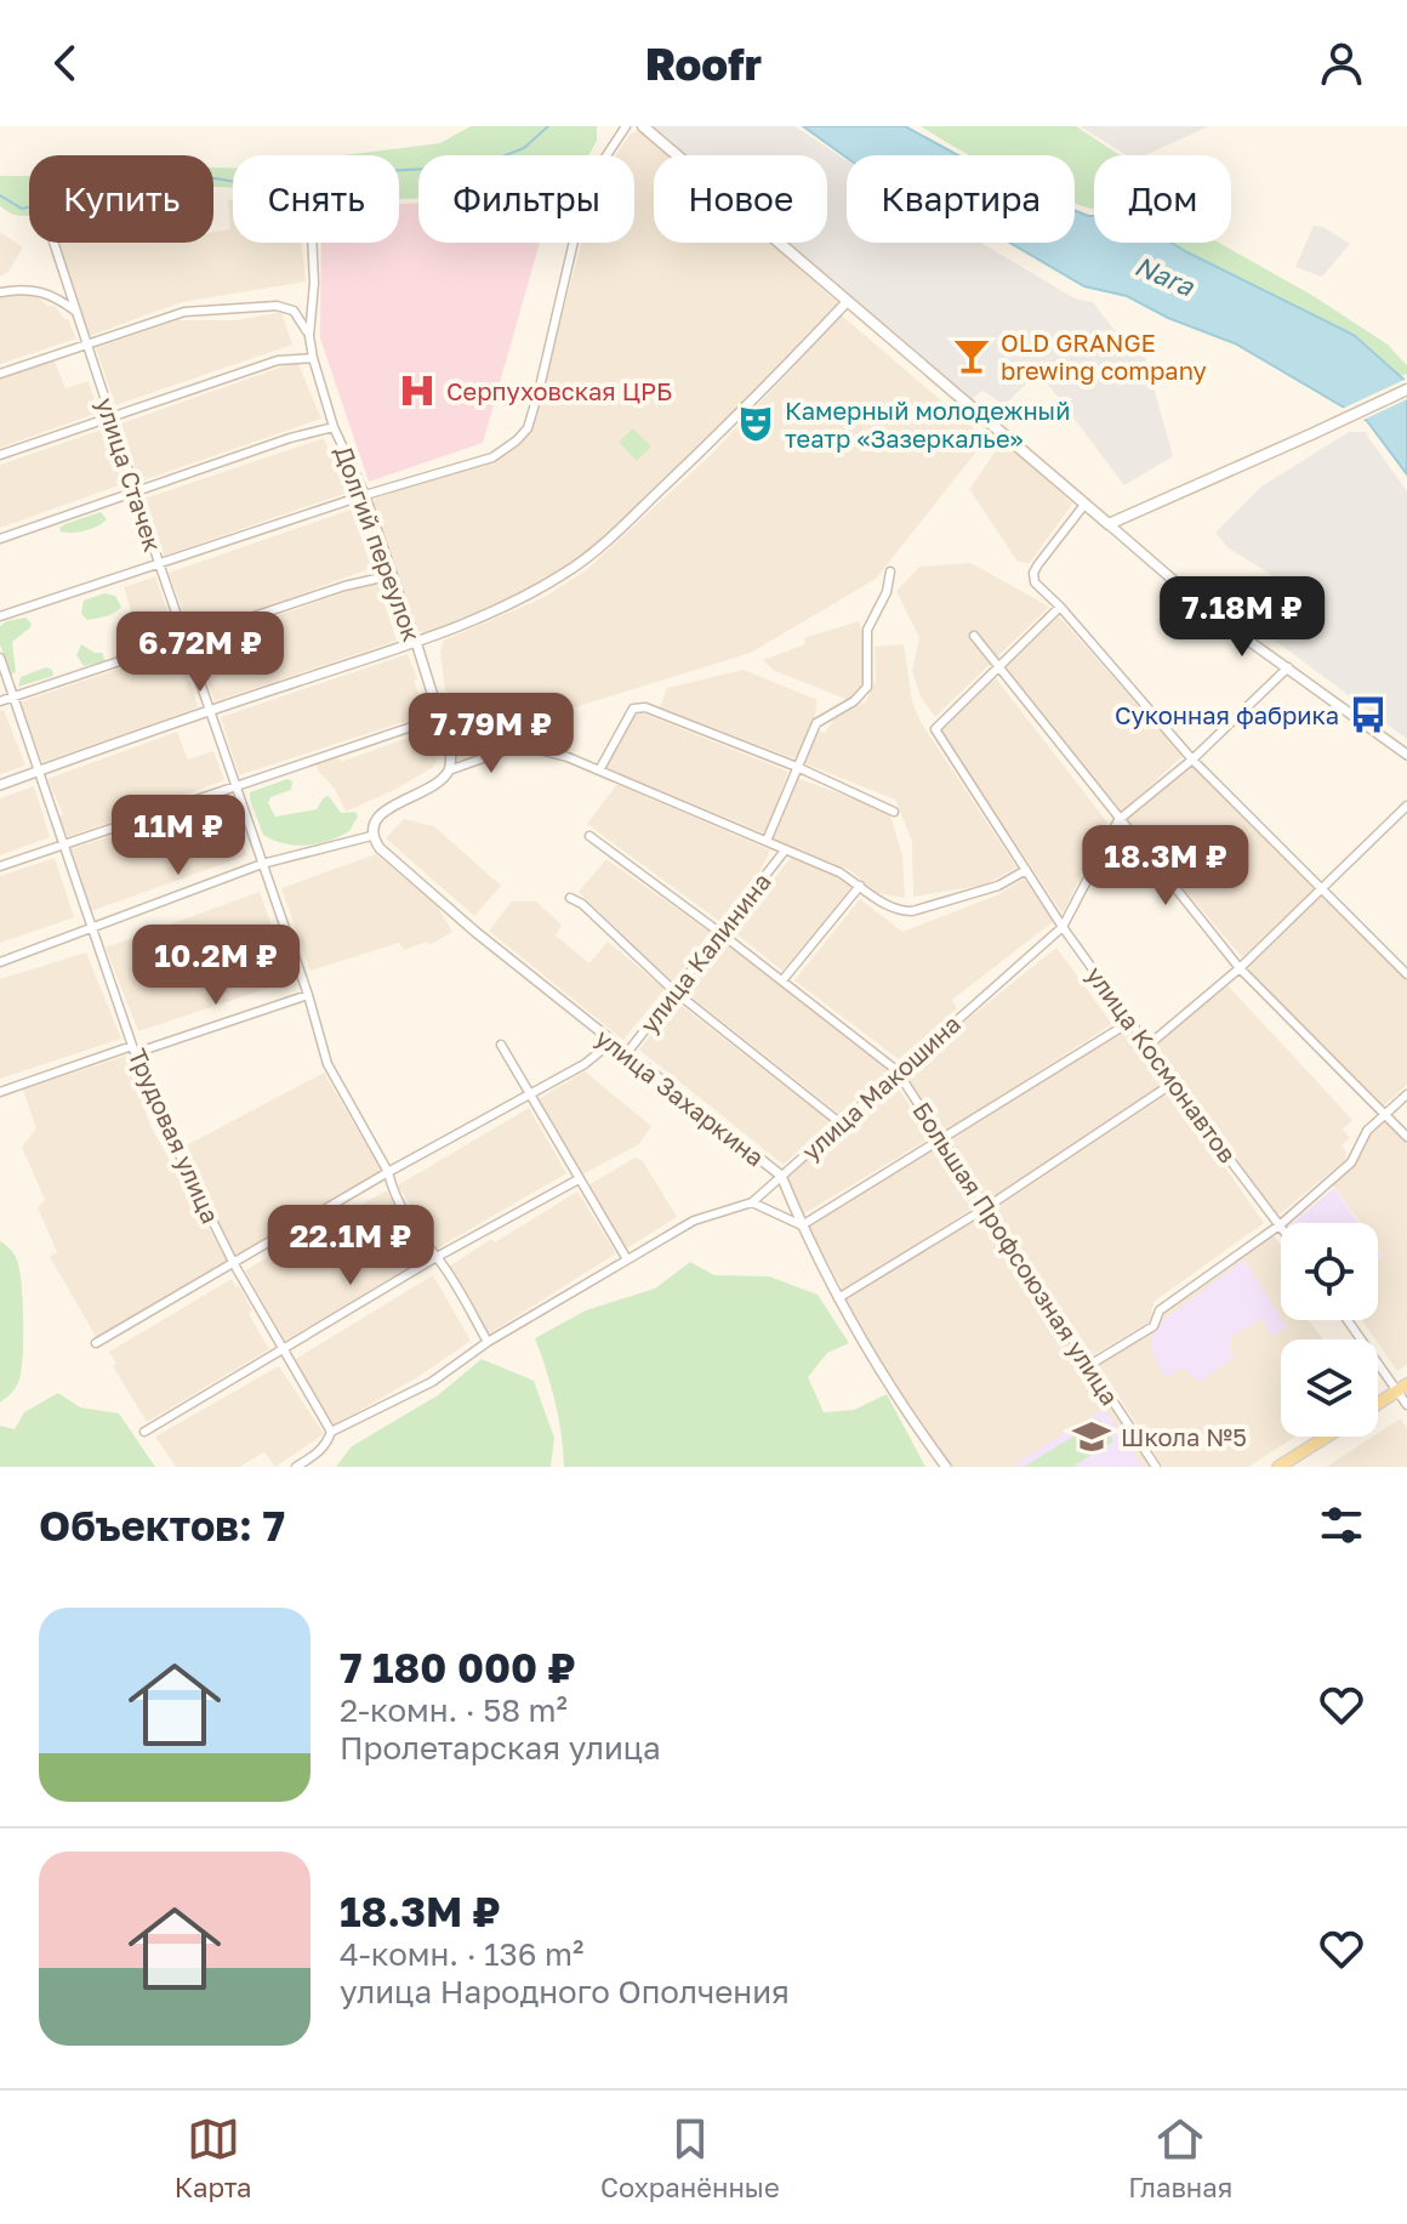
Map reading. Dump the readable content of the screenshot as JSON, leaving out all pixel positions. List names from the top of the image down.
{
  "streets": {
    "street": [
      "улица Стачек",
      "Долгий переулок",
      "улица Калинина",
      "улица Космонавтов",
      "улица Макошина",
      "улица Захаркина",
      "Трудовая улица",
      "Большая Профсоюзная улица"
    ]
  },
  "crossings": [
    ["улица Стачек", "улица Калинина"],
    ["улица Стачек", "улица Макошина"],
    ["улица Калинина", "улица Захаркина"],
    ["улица Калинина", "Трудовая улица"],
    ["улица Калинина", "Большая Профсоюзная улица"],
    ["улица Космонавтов", "улица Макошина"],
    ["улица Макошина", "улица Захаркина"],
    ["улица Макошина", "Трудовая улица"],
    ["улица Макошина", "Большая Профсоюзная улица"]
  ],
  "water": ["Nara"],
  "places": {
    "bar": ["OLD GRANGE brewing company"],
    "hospital": ["Серпуховская ЦРБ"],
    "theatre": ["Камерный молодежный театр «Зазеркалье»"],
    "bus stop": ["Суконная фабрика"],
    "school or university": ["Школа №5"]
  },
  "page": {
    "header": "Roofr",
    "chip": [
      "Купить",
      "Снять",
      "Фильтры",
      "Новое",
      "Квартира",
      "Дом"
    ],
    "price": [
      "7.18M ₽",
      "6.72M ₽",
      "7.79M ₽",
      "11M ₽",
      "18.3M ₽",
      "10.2M ₽",
      "22.1M ₽"
    ],
    "heading": "Объектов: 7",
    "list": [
      {
        "name": "7 180 000 ₽",
        "note": "2-комн. · 58 m² · Пролетарская улица"
      },
      {
        "name": "18.3M ₽",
        "note": "4-комн. · 136 m² · улица Народного Ополчения"
      }
    ],
    "tabs": ["Карта", "Сохранённые", "Главная"]
  }
}
